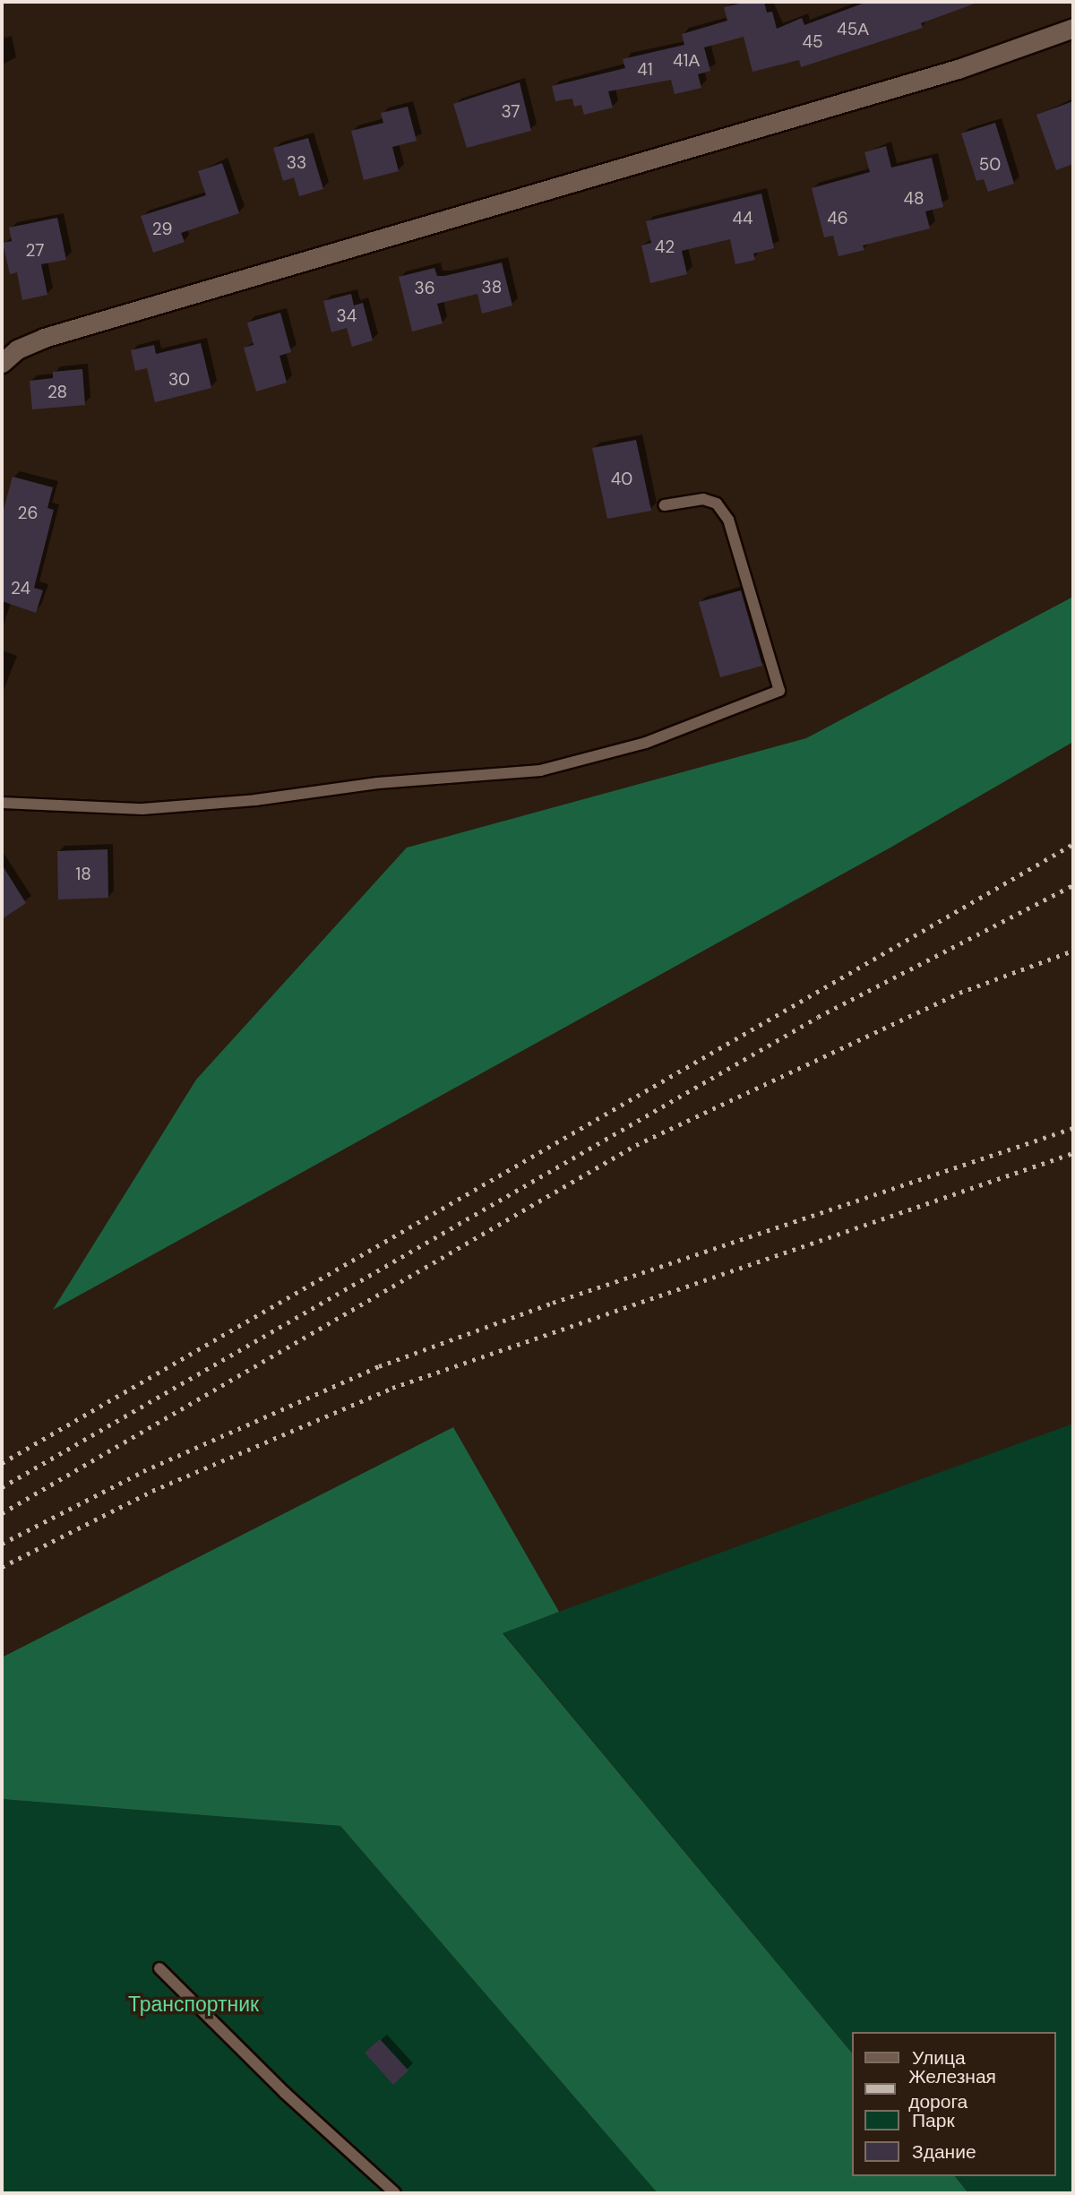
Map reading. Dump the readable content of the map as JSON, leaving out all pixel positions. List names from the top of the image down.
{
  "parks": ["Транспортник"],
  "house_numbers": [
    "45А",
    "45",
    "41А",
    "41",
    "37",
    "33",
    "50",
    "48",
    "44",
    "46",
    "29",
    "42",
    "27",
    "38",
    "36",
    "34",
    "30",
    "28",
    "40",
    "26",
    "24",
    "18"
  ],
  "legend": [
    "Улица",
    "Железная дорога",
    "Парк",
    "Здание"
  ]
}
